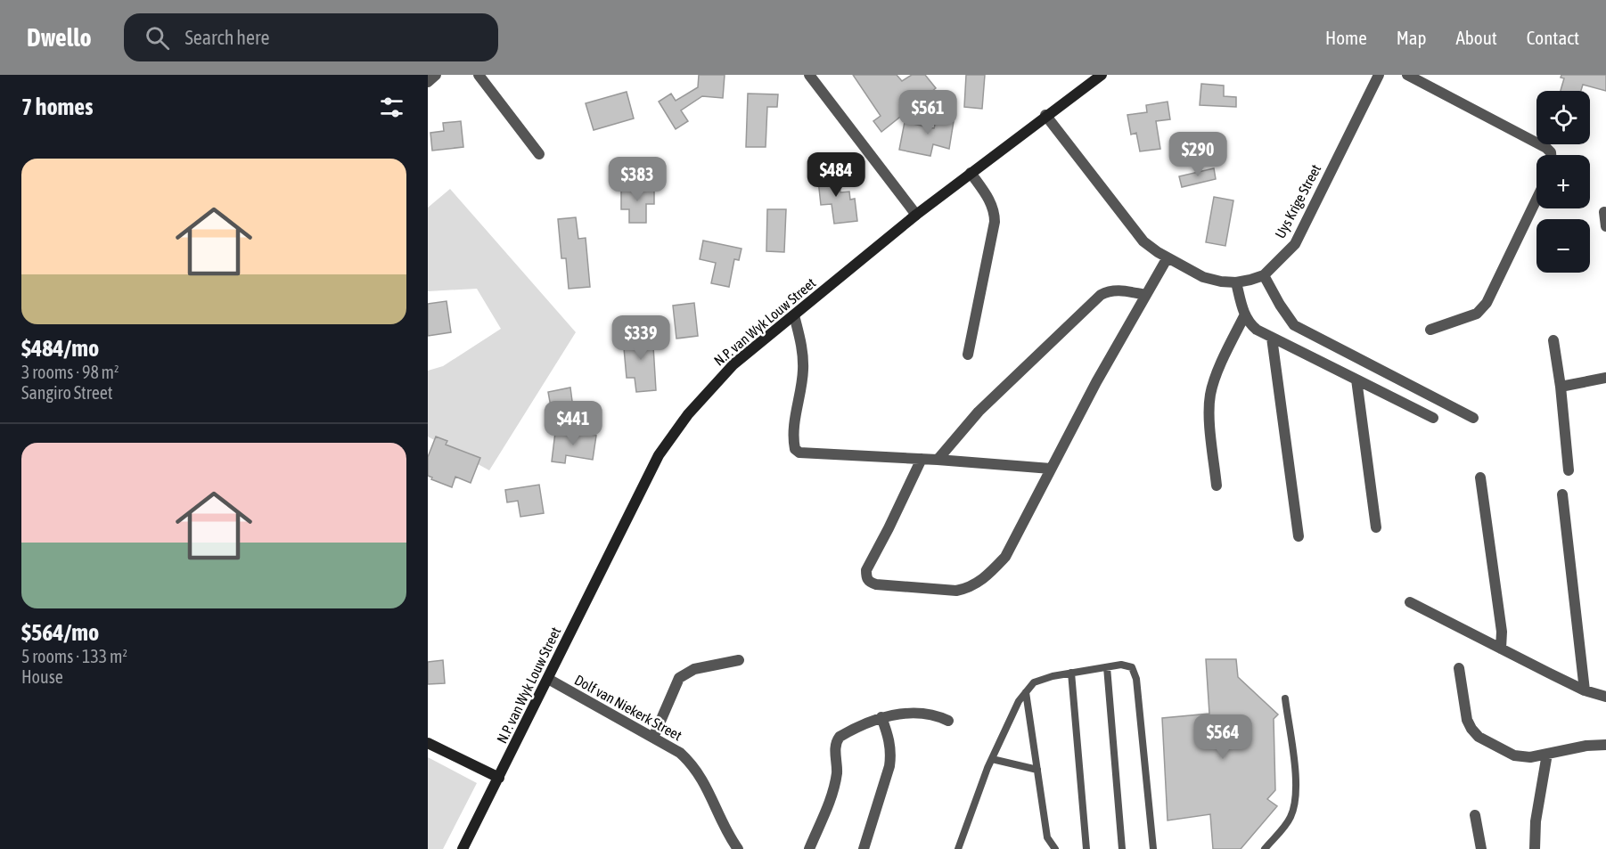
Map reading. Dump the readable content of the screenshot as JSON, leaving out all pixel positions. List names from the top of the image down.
{
  "streets": {
    "street": ["Uys Krige Street", "N.P. van Wyk Louw Street", "Dolf van Niekerk Street"]
  },
  "crossings": [
    ["N.P. van Wyk Louw Street", "Dolf van Niekerk Street"]
  ],
  "page": {
    "header": "Dwello",
    "search": "Search here",
    "nav": [
      "Home",
      "Map",
      "About",
      "Contact"
    ],
    "heading": "7 homes",
    "price": [
      "$561",
      "$290",
      "$484",
      "$383",
      "$339",
      "$441",
      "$564"
    ],
    "map_buttons": ["+", "−"],
    "list": [
      {
        "name": "$484/mo",
        "note": "3 rooms · 98 m² · Sangiro Street"
      },
      {
        "name": "$564/mo",
        "note": "5 rooms · 133 m² · House"
      }
    ]
  }
}
